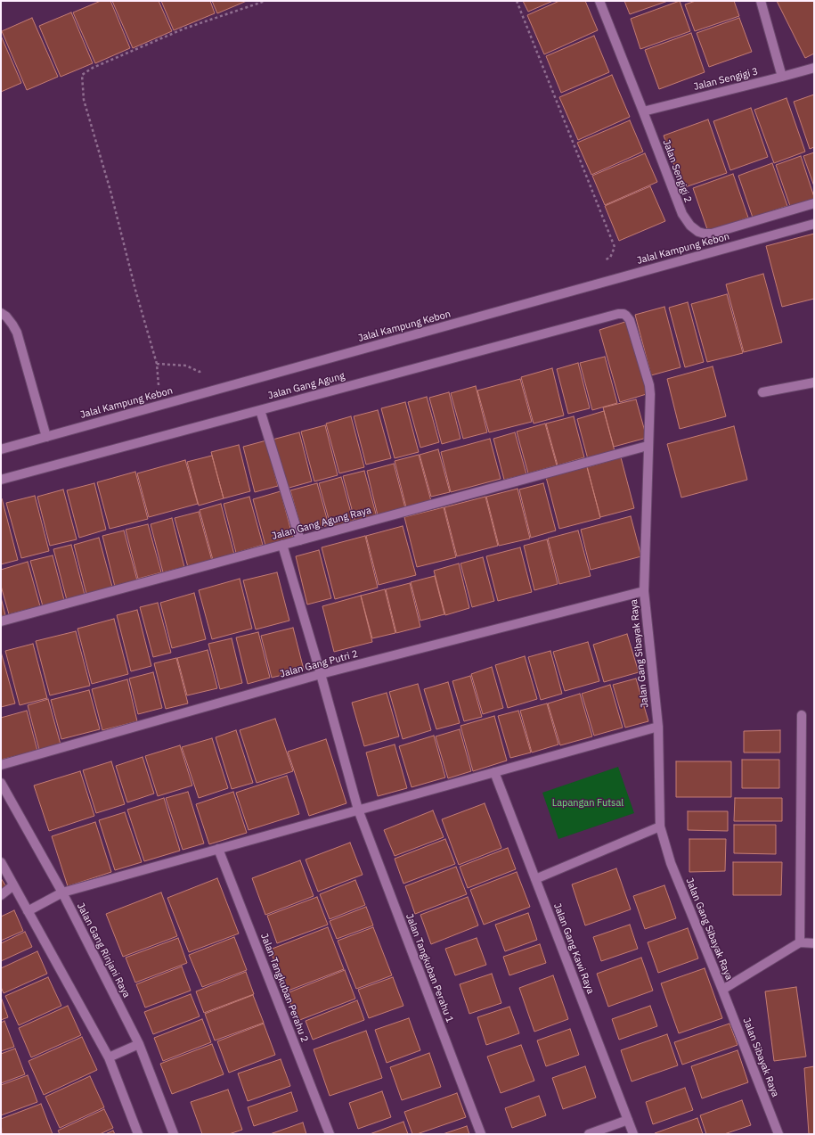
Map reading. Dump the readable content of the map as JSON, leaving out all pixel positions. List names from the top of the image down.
{
  "streets": {
    "street": [
      "Jalan Sengigi 3",
      "Jalan Sengigi 2",
      "Jalal Kampung Kebon",
      "Jalan Gang Agung",
      "Jalan Gang Agung Raya",
      "Jalan Gang Sibayak Raya",
      "Jalan Gang Putri 2",
      "Jalan Gang Kawi Raya",
      "Jalan Gang Rinjani Raya",
      "Jalan Tangkuban Perahu 1",
      "Jalan Tangkuban Perahu 2",
      "Jalan Sibayak Raya"
    ]
  },
  "crossings": [
    ["Jalan Sengigi 3", "Jalan Sengigi 2"],
    ["Jalan Gang Agung", "Jalan Gang Sibayak Raya"],
    ["Jalan Gang Agung Raya", "Jalan Gang Sibayak Raya"],
    ["Jalan Gang Agung Raya", "Jalan Tangkuban Perahu 1"],
    ["Jalan Gang Sibayak Raya", "Jalan Gang Putri 2"],
    ["Jalan Gang Sibayak Raya", "Jalan Sibayak Raya"],
    ["Jalan Gang Putri 2", "Jalan Tangkuban Perahu 1"]
  ],
  "parks": ["Lapangan Futsal"]
}
